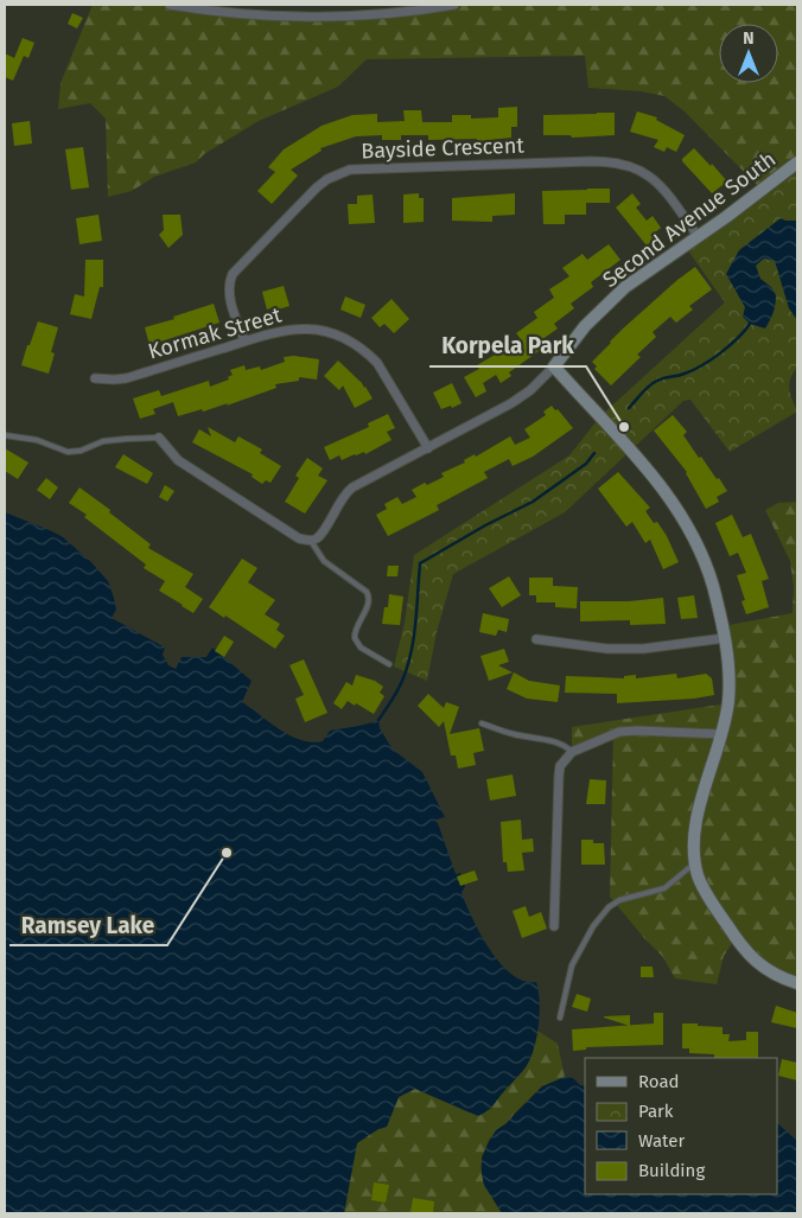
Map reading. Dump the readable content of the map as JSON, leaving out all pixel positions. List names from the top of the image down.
{
  "streets": {
    "street": ["Bayside Crescent", "Second Avenue South", "Kormak Street"]
  },
  "crossings": [
    ["Bayside Crescent", "Second Avenue South"],
    ["Bayside Crescent", "Kormak Street"],
    ["Second Avenue South", "Kormak Street"]
  ],
  "places": ["Korpela Park", "Ramsey Lake"],
  "legend": [
    "Road",
    "Park",
    "Water",
    "Building"
  ],
  "north": "top"
}
